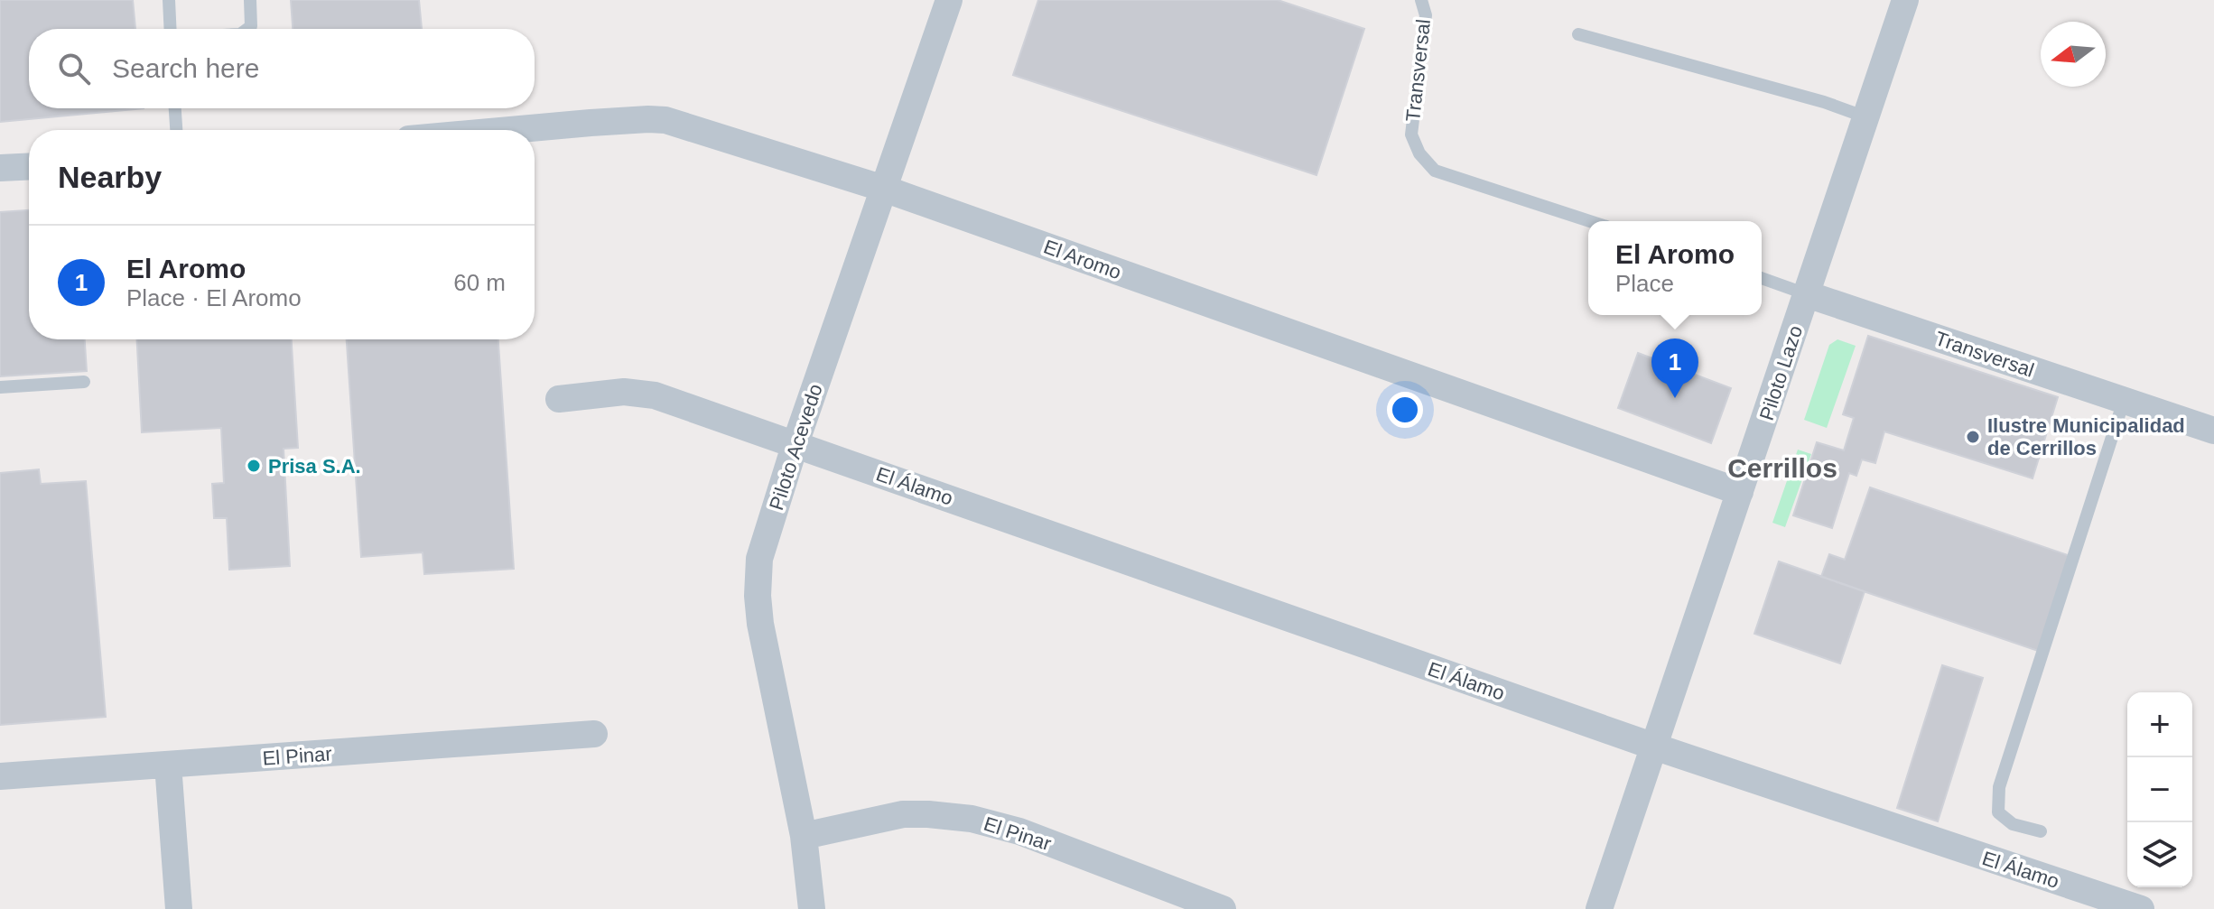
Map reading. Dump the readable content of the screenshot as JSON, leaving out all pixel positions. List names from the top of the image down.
{
  "streets": {
    "street": [
      "Transversal",
      "El Aromo",
      "Piloto Lazo",
      "Piloto Acevedo",
      "El Álamo",
      "El Pinar"
    ]
  },
  "crossings": [
    ["Transversal", "Piloto Lazo"],
    ["El Aromo", "Piloto Lazo"],
    ["El Aromo", "Piloto Acevedo"],
    ["Piloto Lazo", "El Álamo"],
    ["Piloto Acevedo", "El Álamo"],
    ["Piloto Acevedo", "El Pinar"]
  ],
  "districts": ["Cerrillos"],
  "places": ["Ilustre Municipalidad de Cerrillos", "Prisa S.A."],
  "north": "left",
  "page": {
    "search": "Search here",
    "heading": "Nearby",
    "popup": ["El Aromo", "Place"],
    "list": [
      {
        "mark": "1",
        "name": "El Aromo",
        "note": "Place · El Aromo",
        "value": "60 m"
      }
    ],
    "pins": "1",
    "map_buttons": ["+", "−"]
  }
}
